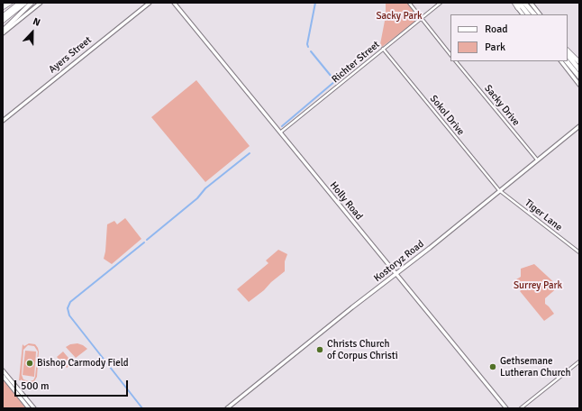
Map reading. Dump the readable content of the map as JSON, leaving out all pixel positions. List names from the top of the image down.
{
  "streets": {
    "main road": ["Ayers Street", "Holly Road", "Kostoryz Road"],
    "street": [
      "Richter Street",
      "Sacky Drive",
      "Sokol Drive",
      "Tiger Lane"
    ]
  },
  "crossings": [
    ["Richter Street", "Sokol Drive"],
    ["Richter Street", "Holly Road"],
    ["Sacky Drive", "Kostoryz Road"],
    ["Sokol Drive", "Tiger Lane"],
    ["Sokol Drive", "Kostoryz Road"],
    ["Holly Road", "Kostoryz Road"],
    ["Tiger Lane", "Kostoryz Road"]
  ],
  "parks": ["Sacky Park", "Surrey Park"],
  "places": ["Christs Church of Corpus Christi", "Bishop Carmody Field", "Gethsemane Lutheran Church"],
  "legend": ["Road", "Park"],
  "scale_bar": "500 m",
  "north": "top"
}
